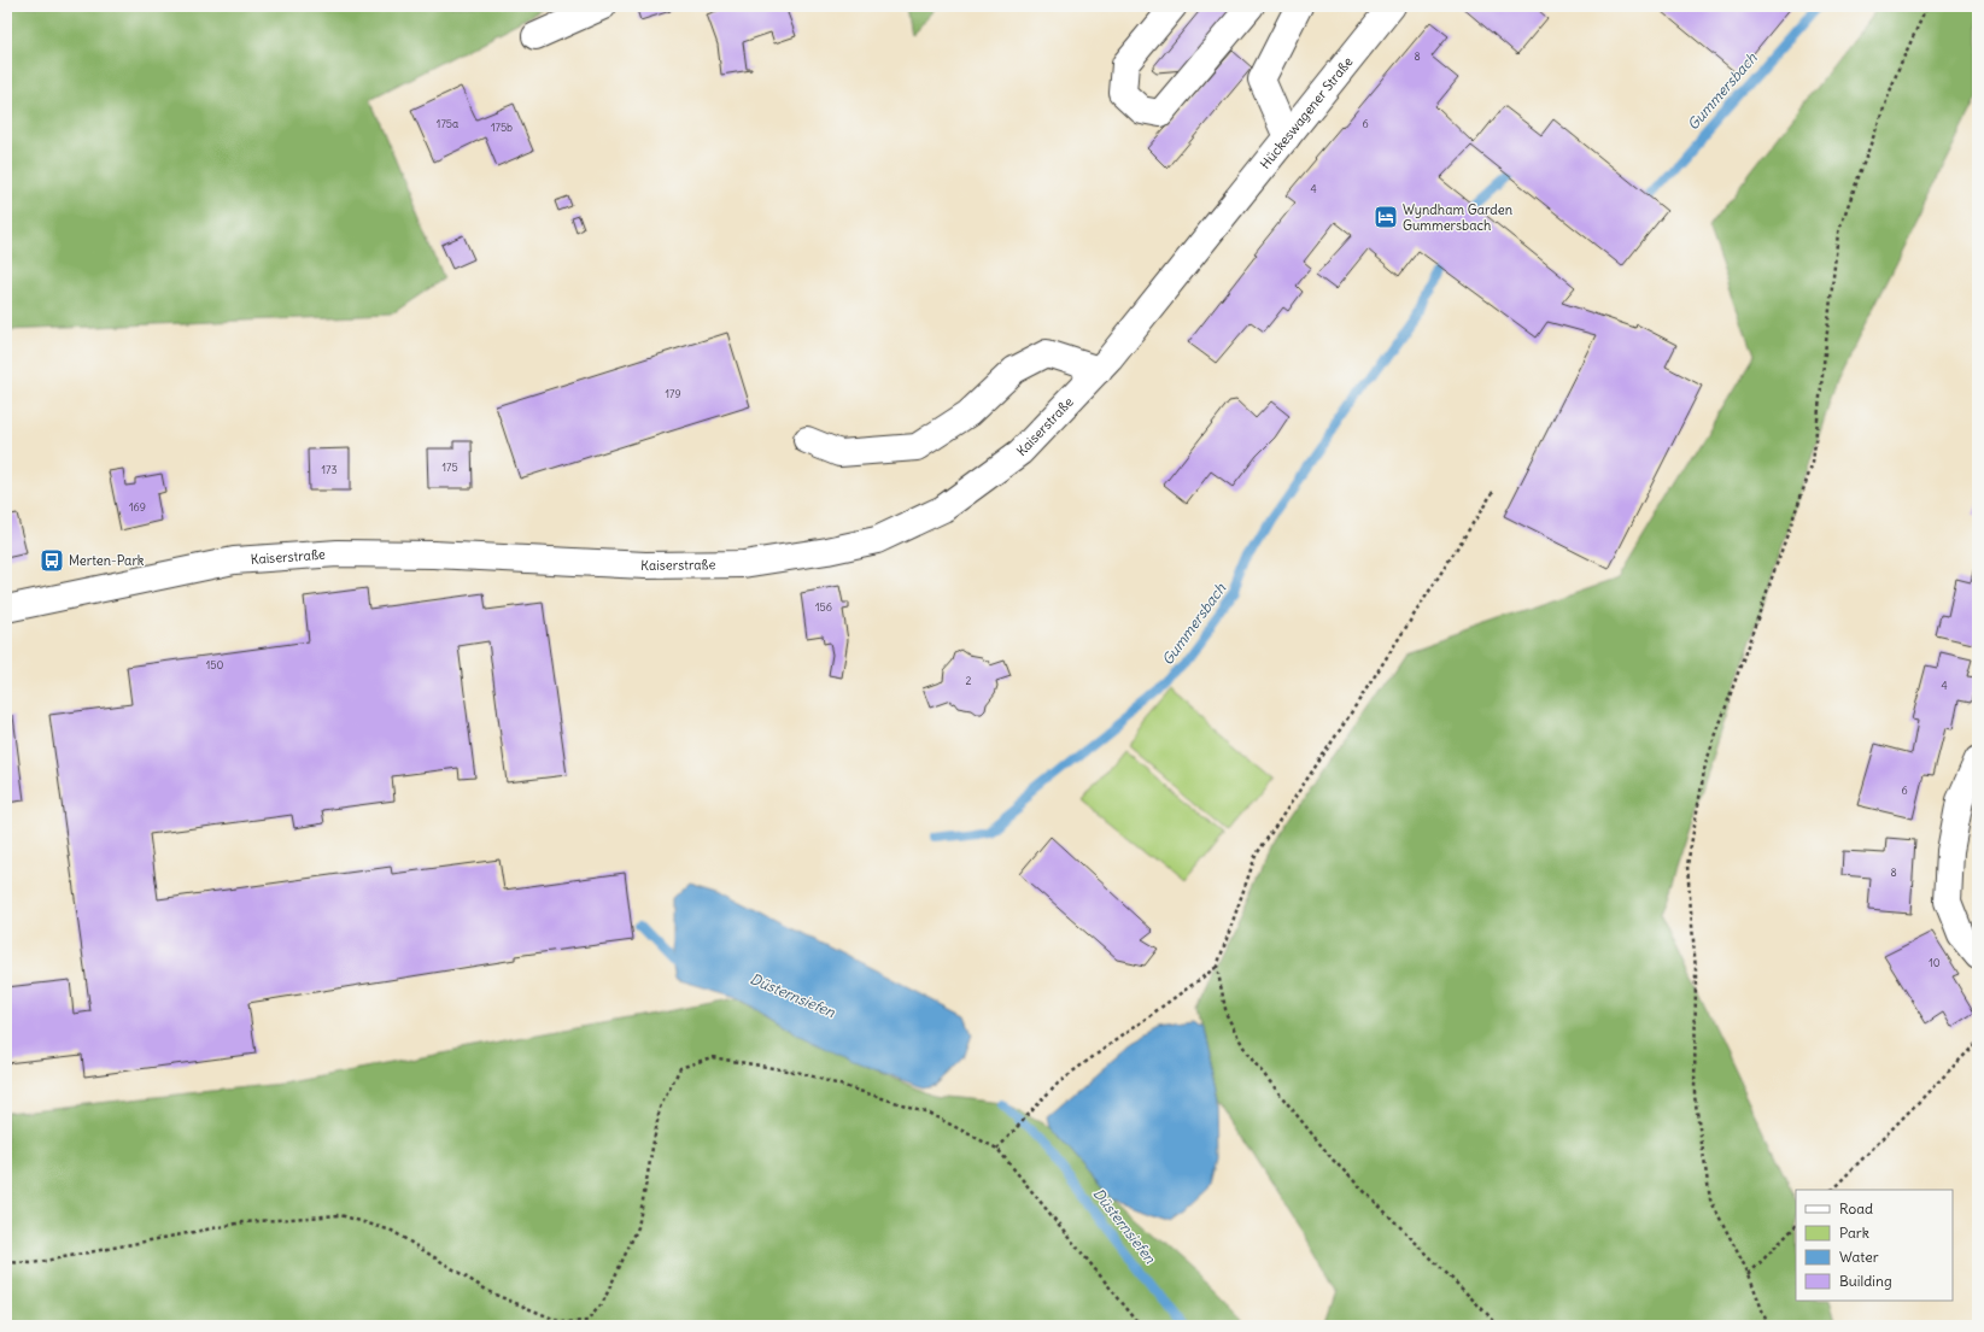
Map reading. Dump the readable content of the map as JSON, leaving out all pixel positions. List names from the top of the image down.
{
  "streets": {
    "street": ["Hückeswagener Straße", "Kaiserstraße"]
  },
  "crossings": [
    ["Hückeswagener Straße", "Kaiserstraße"]
  ],
  "water": ["Gummersbach", "Düsternsiefen"],
  "places": {
    "hotel": ["Wyndham Garden Gummersbach"],
    "bus stop": ["Merten-Park"]
  },
  "house_numbers": [
    "8",
    "175a",
    "6",
    "175b",
    "4",
    "179",
    "175",
    "173",
    "169",
    "156",
    "150",
    "2",
    "4",
    "6",
    "8",
    "10"
  ],
  "legend": [
    "Road",
    "Park",
    "Water",
    "Building"
  ]
}
